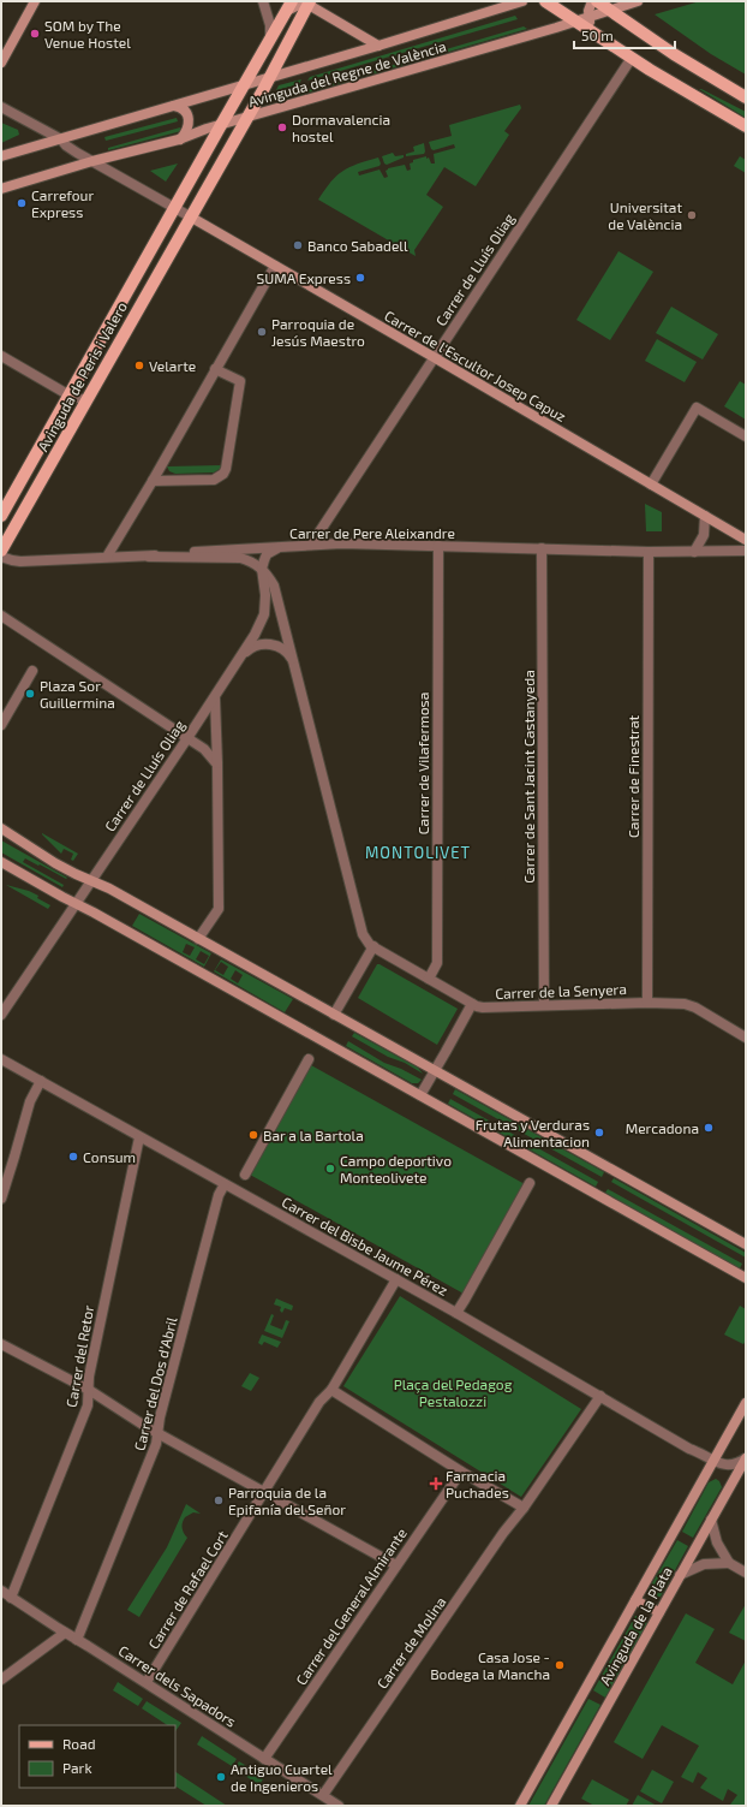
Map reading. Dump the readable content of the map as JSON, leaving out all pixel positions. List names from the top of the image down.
{
  "streets": {
    "main road": [
      "Avinguda del Regne de València",
      "Carrer de l'Escultor Josep Capuz",
      "Avinguda de Peris i Valero",
      "Avinguda de la Plata"
    ],
    "street": [
      "Carrer de Lluís Oliag",
      "Carrer de Pere Aleixandre",
      "Carrer de Vilafermosa",
      "Carrer de Sant Jacint Castanyeda",
      "Carrer de Finestrat",
      "Carrer de la Senyera",
      "Carrer del Bisbe Jaume Pérez",
      "Carrer del Retor",
      "Carrer del Dos d'Abril",
      "Carrer de Rafael Cort",
      "Carrer del General Almirante",
      "Carrer de Molina",
      "Carrer dels Sapadors"
    ]
  },
  "crossings": [
    ["Avinguda del Regne de València", "Avinguda de Peris i Valero"],
    ["Carrer de Lluís Oliag", "Carrer de l'Escultor Josep Capuz"],
    ["Carrer de Lluís Oliag", "Carrer de Pere Aleixandre"],
    ["Carrer de l'Escultor Josep Capuz", "Avinguda de Peris i Valero"],
    ["Carrer de Pere Aleixandre", "Carrer de Vilafermosa"],
    ["Carrer de Pere Aleixandre", "Carrer de Sant Jacint Castanyeda"],
    ["Carrer de Pere Aleixandre", "Carrer de Finestrat"],
    ["Carrer de Vilafermosa", "Carrer de la Senyera"],
    ["Carrer de Sant Jacint Castanyeda", "Carrer de la Senyera"],
    ["Carrer de Finestrat", "Carrer de la Senyera"],
    ["Carrer del Bisbe Jaume Pérez", "Carrer del Retor"],
    ["Carrer del Bisbe Jaume Pérez", "Carrer del Dos d'Abril"],
    ["Carrer del Bisbe Jaume Pérez", "Avinguda de la Plata"],
    ["Carrer del Retor", "Carrer dels Sapadors"],
    ["Carrer del Dos d'Abril", "Carrer dels Sapadors"],
    ["Carrer de Rafael Cort", "Carrer dels Sapadors"],
    ["Carrer del General Almirante", "Carrer dels Sapadors"],
    ["Carrer de Molina", "Carrer dels Sapadors"]
  ],
  "districts": ["MONTOLIVET"],
  "parks": ["Plaça del Pedagog Pestalozzi"],
  "places": {
    "other": [
      "SOM by The Venue Hostel",
      "Dormavalencia hostel",
      "Carrefour Express",
      "Universitat de València",
      "Banco Sabadell",
      "SUMA Express",
      "Parroquia de Jesús Maestro",
      "Velarte",
      "Plaza Sor Guillermina",
      "Mercadona",
      "Frutas y Verduras Alimentacion",
      "Bar a la Bartola",
      "Consum",
      "Campo deportivo Monteolivete",
      "Parroquia de la Epifanía del Señor",
      "Casa Jose - Bodega la Mancha",
      "Antiguo Cuartel de Ingenieros"
    ],
    "health": ["Farmacia Puchades"]
  },
  "legend": ["Road", "Park"],
  "scale_bar": "50 m"
}
